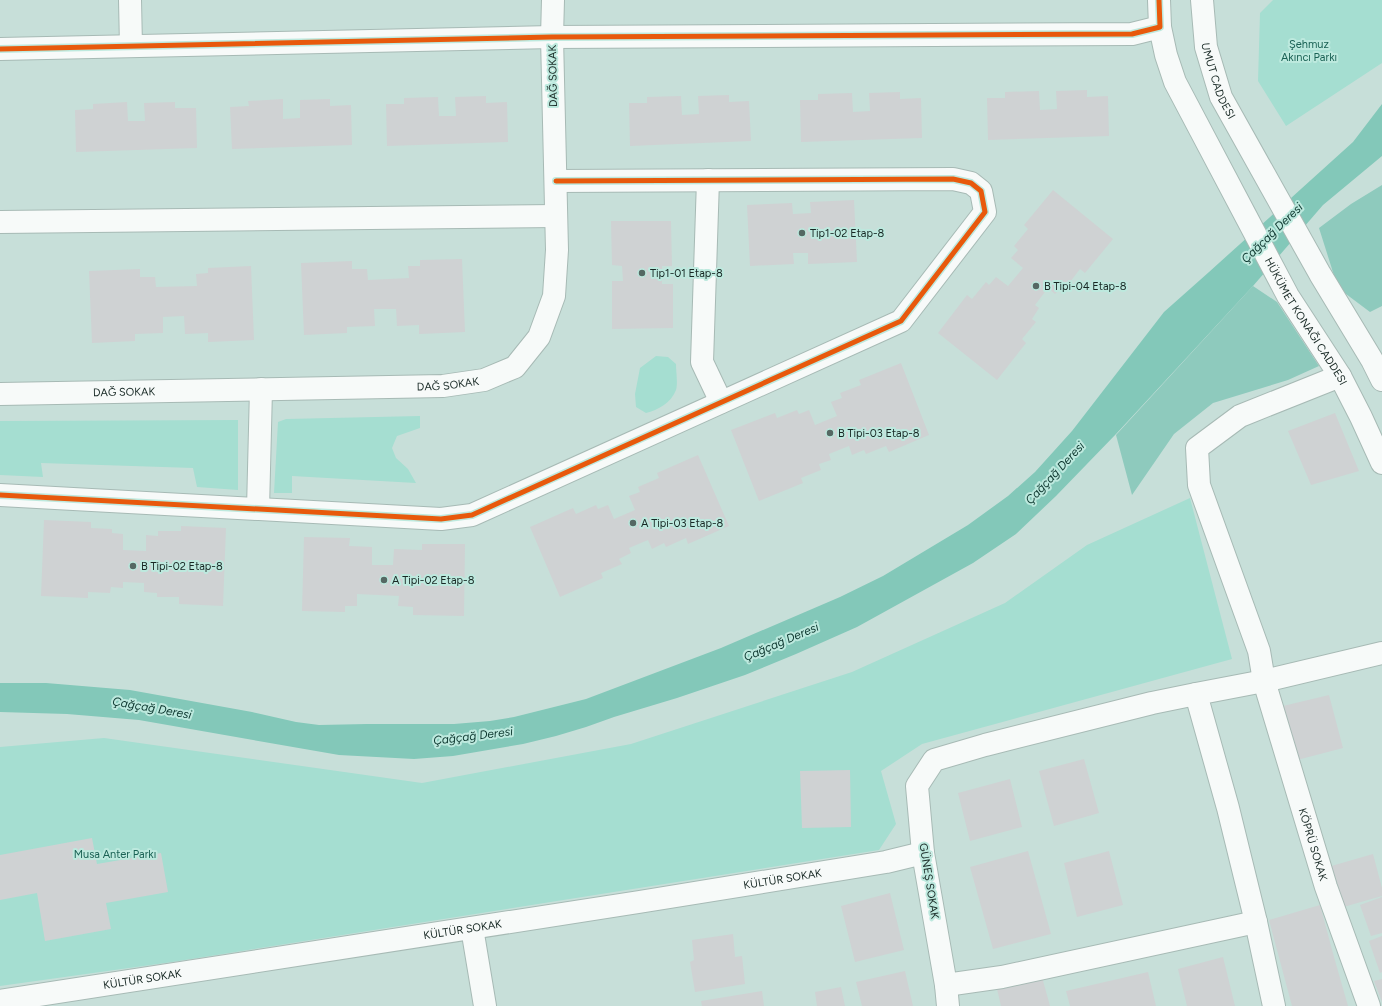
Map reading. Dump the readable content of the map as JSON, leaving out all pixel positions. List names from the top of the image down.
{
  "streets": {
    "street": [
      "DAĞ SOKAK",
      "UMUT CADDESI",
      "KÖPRÜ SOKAK",
      "KÜLTÜR SOKAK",
      "GÜNEŞ SOKAK"
    ]
  },
  "crossings": [
    ["KÜLTÜR SOKAK", "GÜNEŞ SOKAK"]
  ],
  "water": ["Çağçağ Deresi"],
  "parks": ["Şehmuz Akıncı Parkı", "Musa Anter Parkı"],
  "places": [
    "Tip1-02 Etap-8",
    "Tip1-01 Etap-8",
    "B Tipi-04 Etap-8",
    "B Tipi-03 Etap-8",
    "A Tipi-03 Etap-8",
    "B Tipi-02 Etap-8",
    "A Tipi-02 Etap-8"
  ]
}
